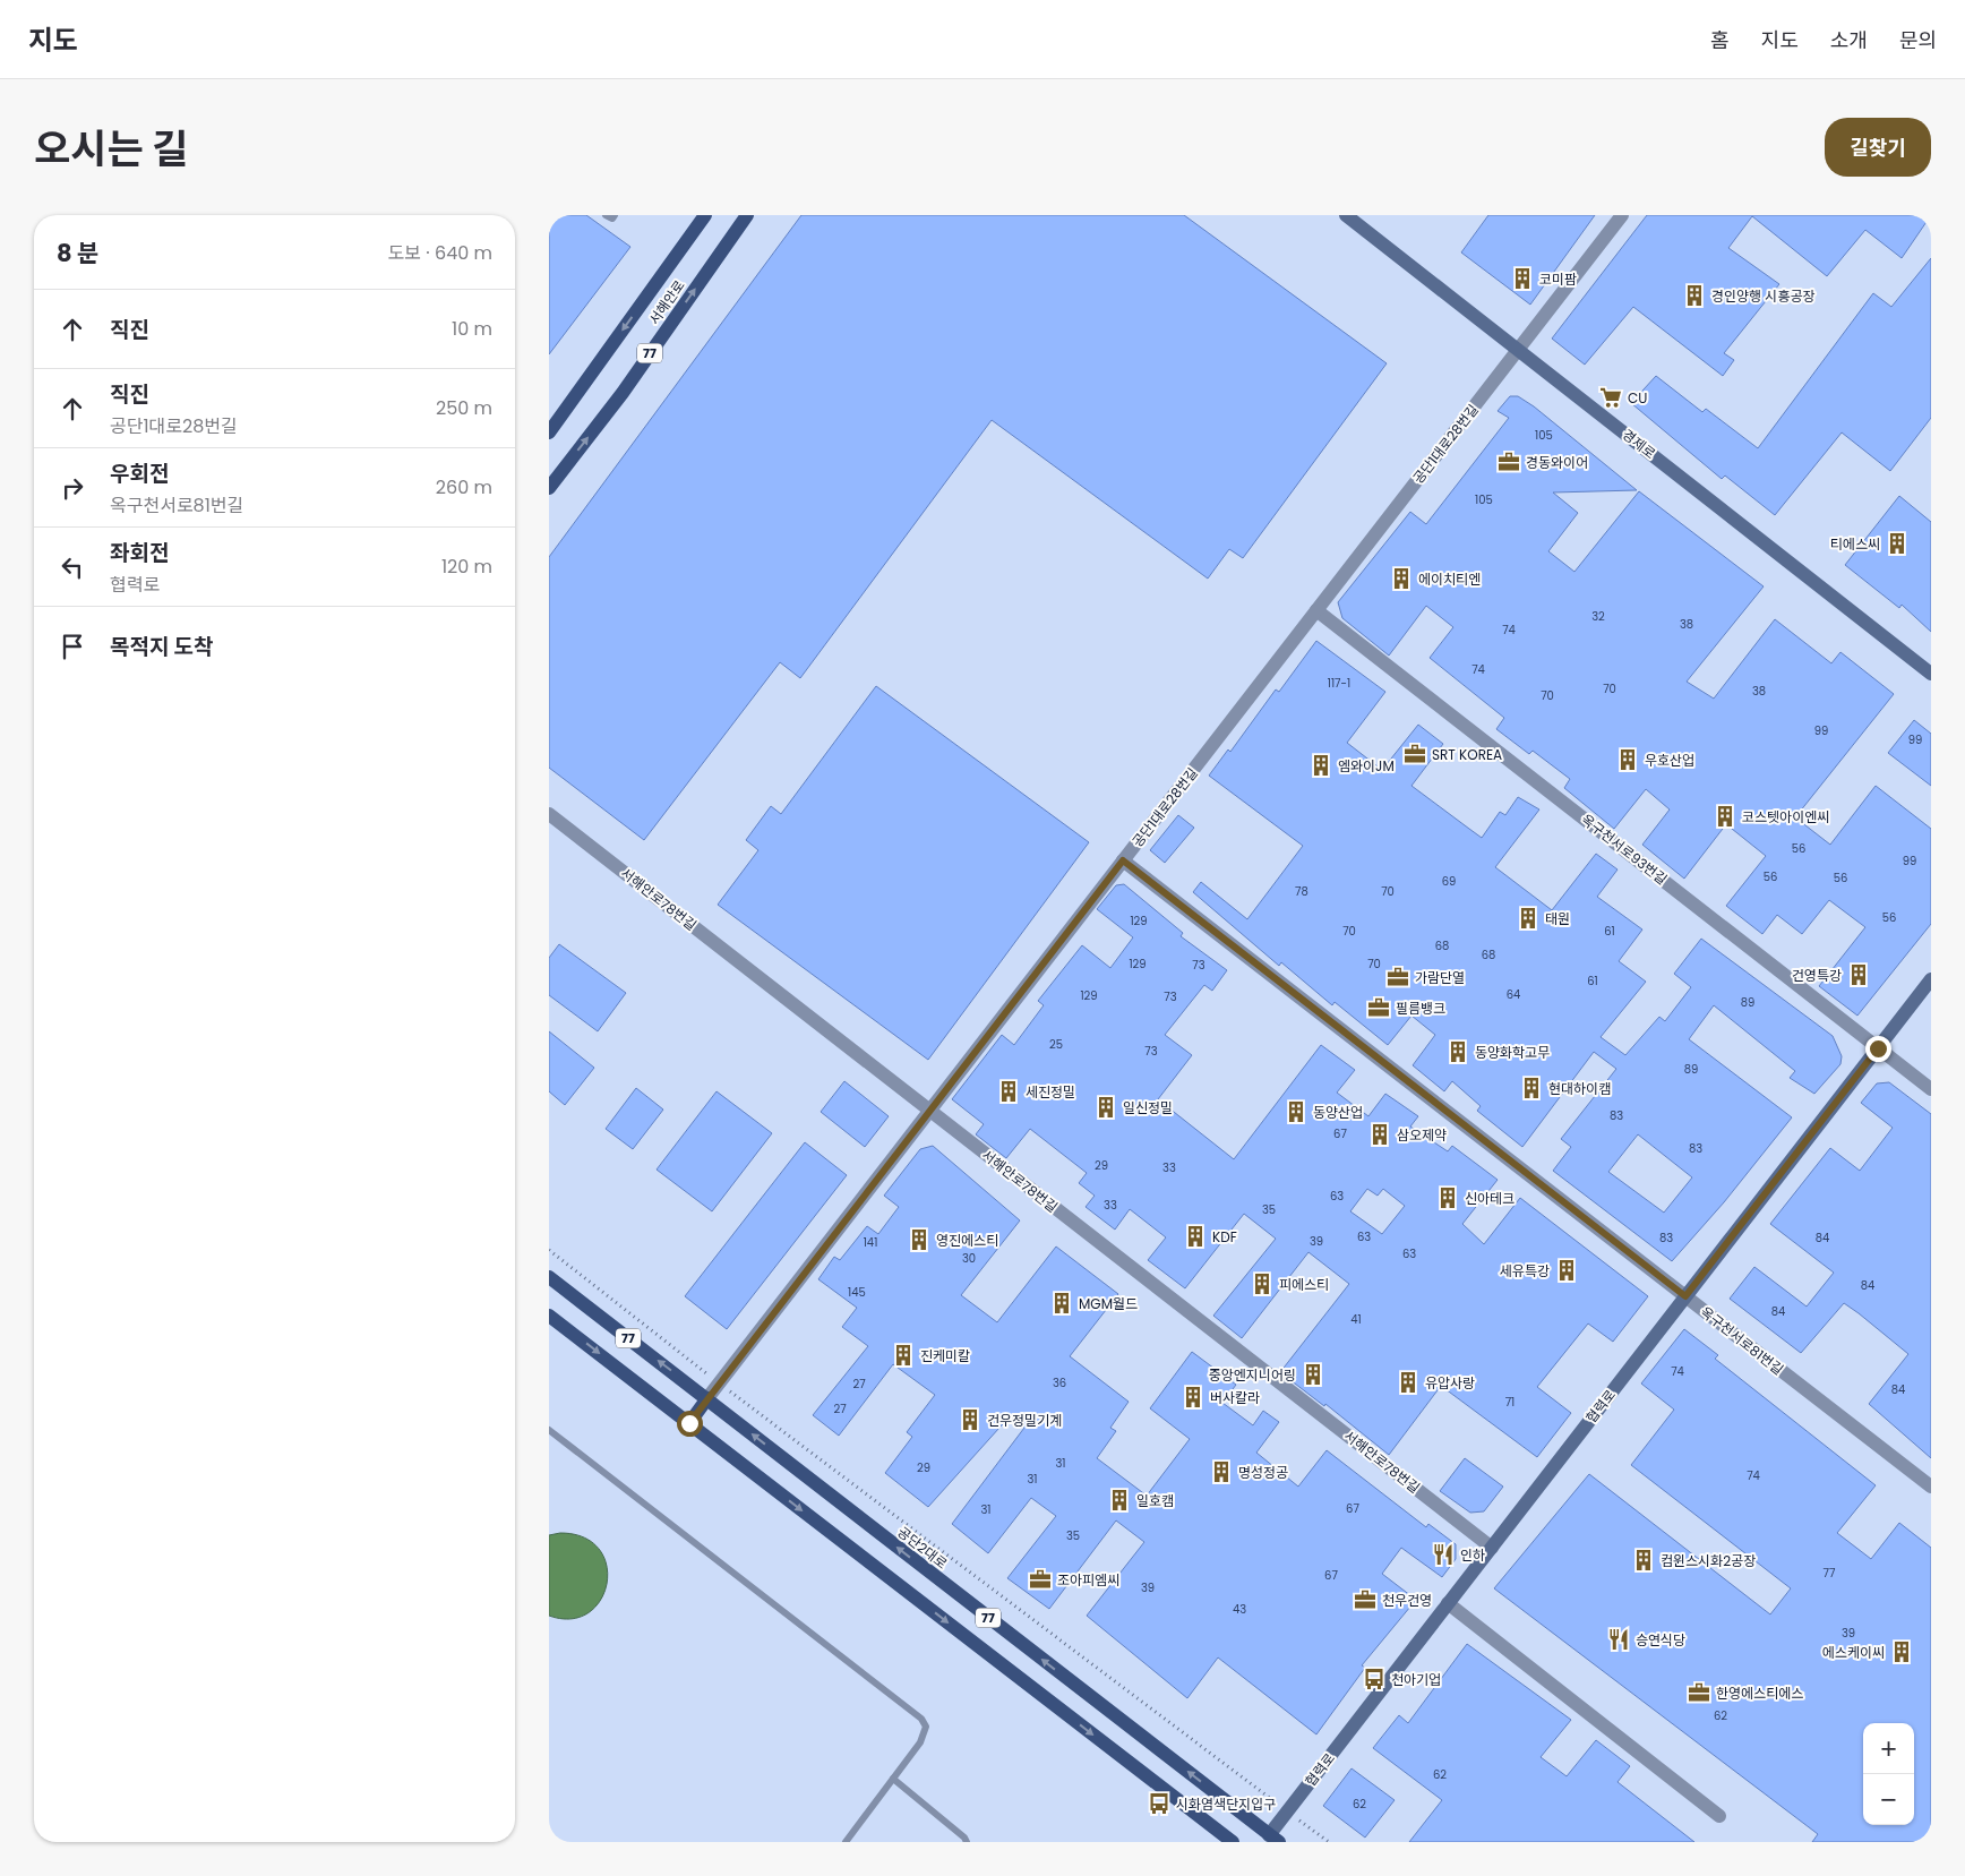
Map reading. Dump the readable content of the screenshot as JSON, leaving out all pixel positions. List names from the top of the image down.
{
  "streets": {
    "main road": ["서해안로", "77", "공단2대로"],
    "street": [
      "공단1대로28번길",
      "경제로",
      "옥구천서로93번길",
      "서해안로78번길",
      "옥구천서로81번길",
      "협력로"
    ]
  },
  "crossings": [
    ["공단1대로28번길", "경제로"],
    ["공단1대로28번길", "옥구천서로93번길"],
    ["공단1대로28번길", "서해안로78번길"],
    ["공단1대로28번길", "옥구천서로81번길"],
    ["공단1대로28번길", "공단2대로"],
    ["옥구천서로93번길", "협력로"],
    ["서해안로78번길", "협력로"],
    ["옥구천서로81번길", "협력로"],
    ["협력로", "공단2대로"]
  ],
  "places": {
    "building": [
      "코미팜",
      "경인양행 시흥공장",
      "티에스씨",
      "에이치티엔",
      "우호산업",
      "엠와이JM",
      "코스텟아이엔씨",
      "태원",
      "건영특강",
      "동양화학고무",
      "현대하이캠",
      "세진정밀",
      "일신정밀",
      "동양산업",
      "삼오제약",
      "신아테크",
      "KDF",
      "영진에스티",
      "세유특강",
      "피에스티",
      "MGM월드",
      "진케미칼",
      "중앙엔지니어링",
      "유압사랑",
      "버사칼라",
      "건우정밀기계",
      "명성정공",
      "일호캠",
      "컴윈스시화2공장",
      "에스케이씨"
    ],
    "supermarket": ["CU"],
    "office": [
      "경동와이어",
      "SRT KOREA",
      "가람단열",
      "필름뱅크",
      "조아피엠씨",
      "천우건영",
      "한영에스티에스"
    ],
    "restaurant": ["인하", "승연식당"],
    "bus stop": ["천아기업", "시화염색단지입구"]
  },
  "house_numbers": [
    "105",
    "105",
    "32",
    "38",
    "74",
    "74",
    "117-1",
    "70",
    "38",
    "70",
    "99",
    "99",
    "56",
    "99",
    "56",
    "56",
    "69",
    "78",
    "70",
    "56",
    "129",
    "70",
    "61",
    "68",
    "68",
    "129",
    "70",
    "73",
    "61",
    "64",
    "129",
    "73",
    "89",
    "25",
    "73",
    "89",
    "83",
    "67",
    "83",
    "29",
    "33",
    "63",
    "33",
    "35",
    "63",
    "83",
    "84",
    "39",
    "141",
    "63",
    "30",
    "84",
    "145",
    "84",
    "41",
    "74",
    "36",
    "27",
    "84",
    "71",
    "27",
    "31",
    "29",
    "74",
    "31",
    "67",
    "31",
    "35",
    "77",
    "67",
    "39",
    "43",
    "39",
    "62",
    "62",
    "62"
  ],
  "page": {
    "header": "지도",
    "nav": [
      "홈",
      "지도",
      "소개",
      "문의"
    ],
    "title": "오시는 길",
    "buttons": "길찾기",
    "heading": ["8 분", "도보 · 640 m"],
    "list": [
      ["직진", "10 m"],
      ["직진", "공단1대로28번길", "250 m"],
      ["우회전", "옥구천서로81번길", "260 m"],
      ["좌회전", "협력로", "120 m"],
      "목적지 도착"
    ],
    "map_buttons": ["+", "−"]
  }
}
